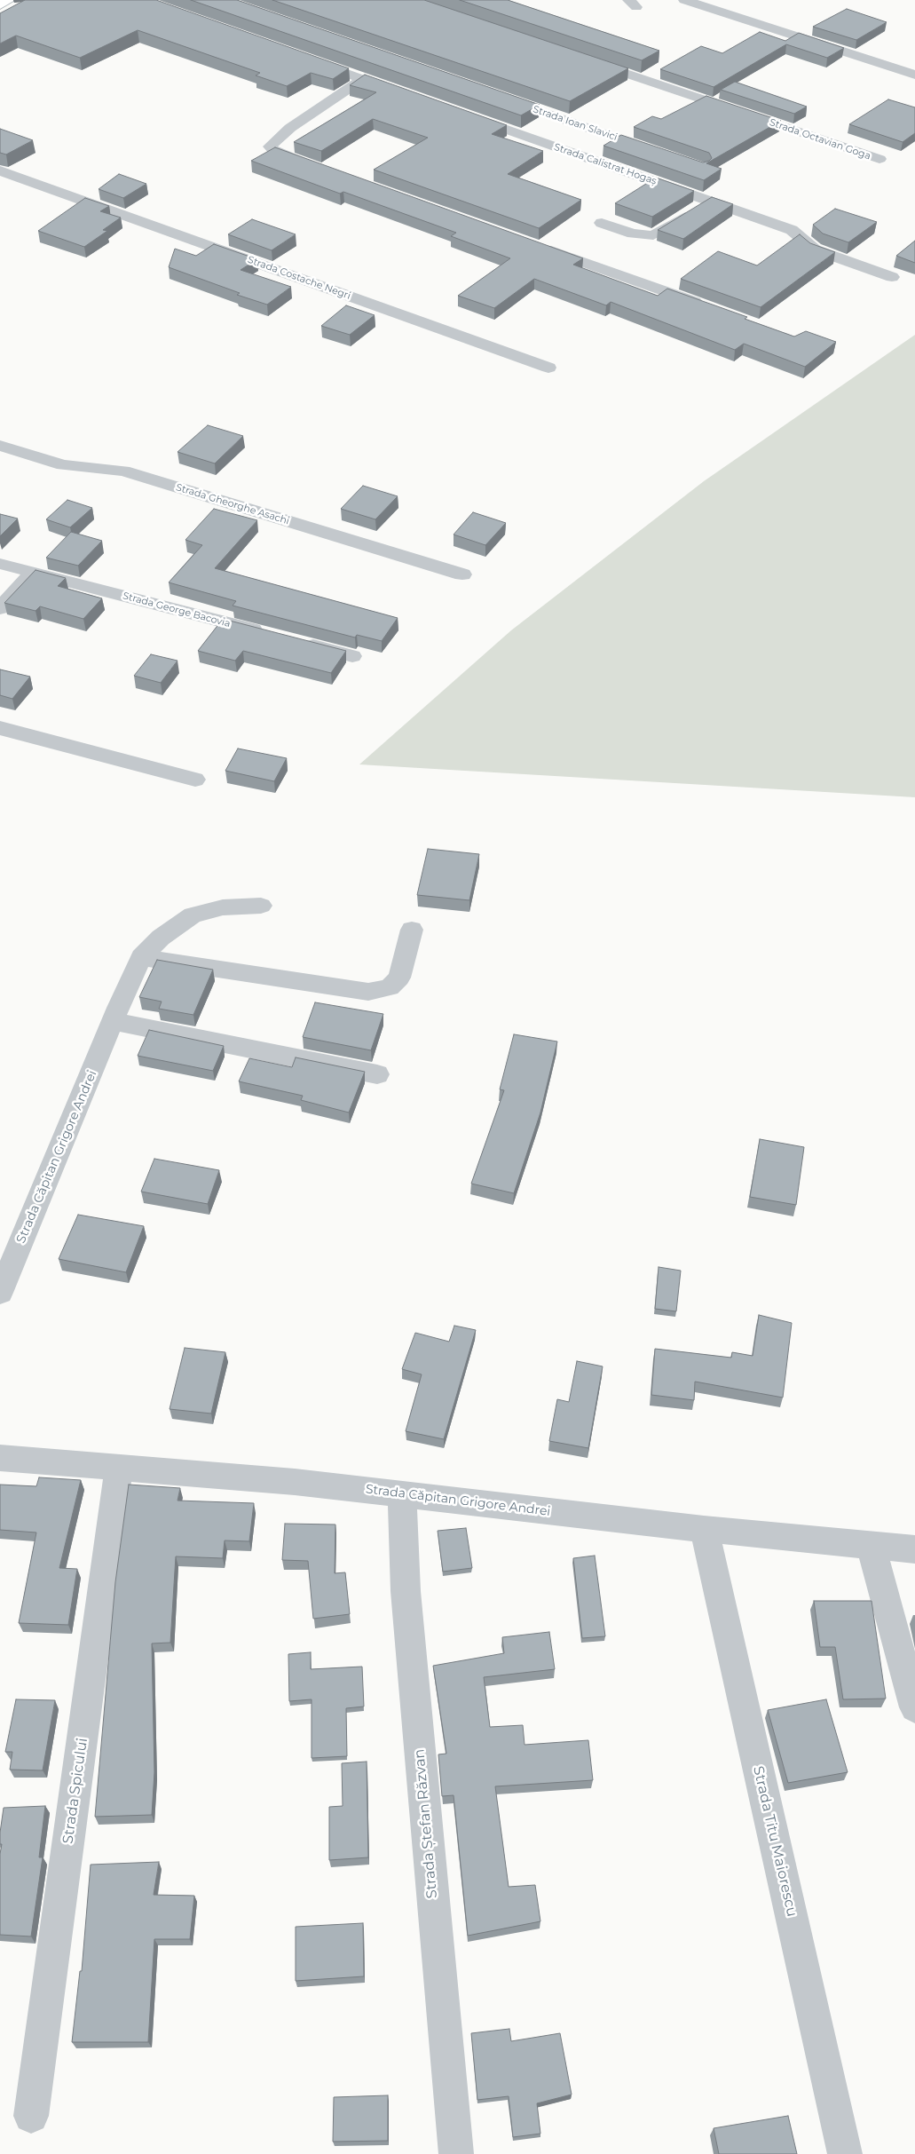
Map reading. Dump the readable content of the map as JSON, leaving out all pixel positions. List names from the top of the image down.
{
  "streets": {
    "street": [
      "Strada Ioan Slavici",
      "Strada Octavian Goga",
      "Strada Calistrat Hogaș",
      "Strada Costache Negri",
      "Strada Gheorghe Asachi",
      "Strada George Bacovia",
      "Strada Căpitan Grigore Andrei",
      "Strada Spicului",
      "Strada Ștefan Răzvan",
      "Strada Titu Maiorescu"
    ]
  },
  "crossings": [
    ["Strada Căpitan Grigore Andrei", "Strada Spicului"],
    ["Strada Căpitan Grigore Andrei", "Strada Ștefan Răzvan"],
    ["Strada Căpitan Grigore Andrei", "Strada Titu Maiorescu"]
  ]
}
